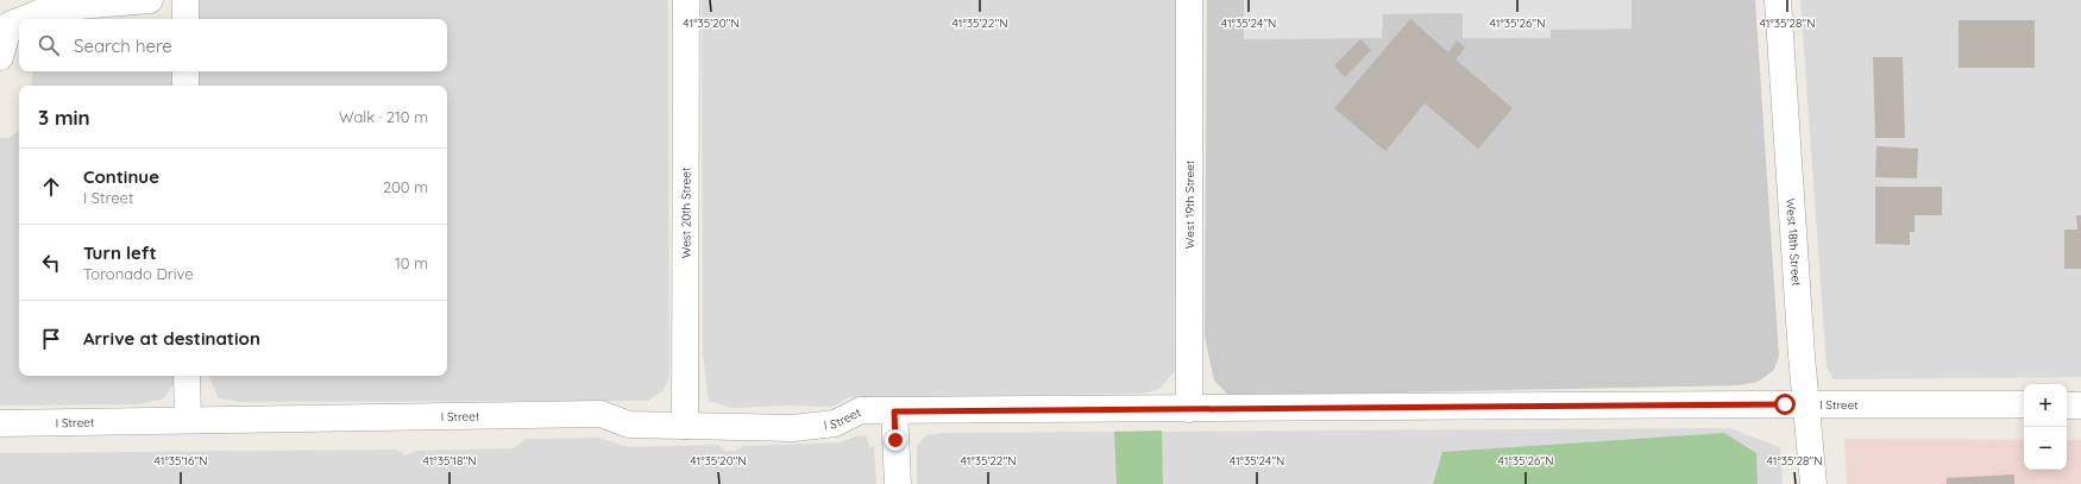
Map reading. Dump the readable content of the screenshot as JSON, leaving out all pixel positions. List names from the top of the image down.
{
  "streets": {
    "street": [
      "West 19th Street",
      "West 20th Street",
      "West 18th Street",
      "I Street"
    ]
  },
  "crossings": [
    ["West 19th Street", "I Street"],
    ["West 20th Street", "I Street"],
    ["West 18th Street", "I Street"]
  ],
  "page": {
    "search": "Search here",
    "heading": ["3 min", "Walk · 210 m"],
    "list": [
      ["Continue", "I Street", "200 m"],
      ["Turn left", "Toronado Drive", "10 m"],
      "Arrive at destination"
    ],
    "map_buttons": ["+", "−"]
  },
  "coordinates": [
    "41°35'20\"N",
    "41°35'22\"N",
    "41°35'24\"N",
    "41°35'26\"N",
    "41°35'28\"N",
    "41°35'16\"N",
    "41°35'18\"N"
  ]
}
